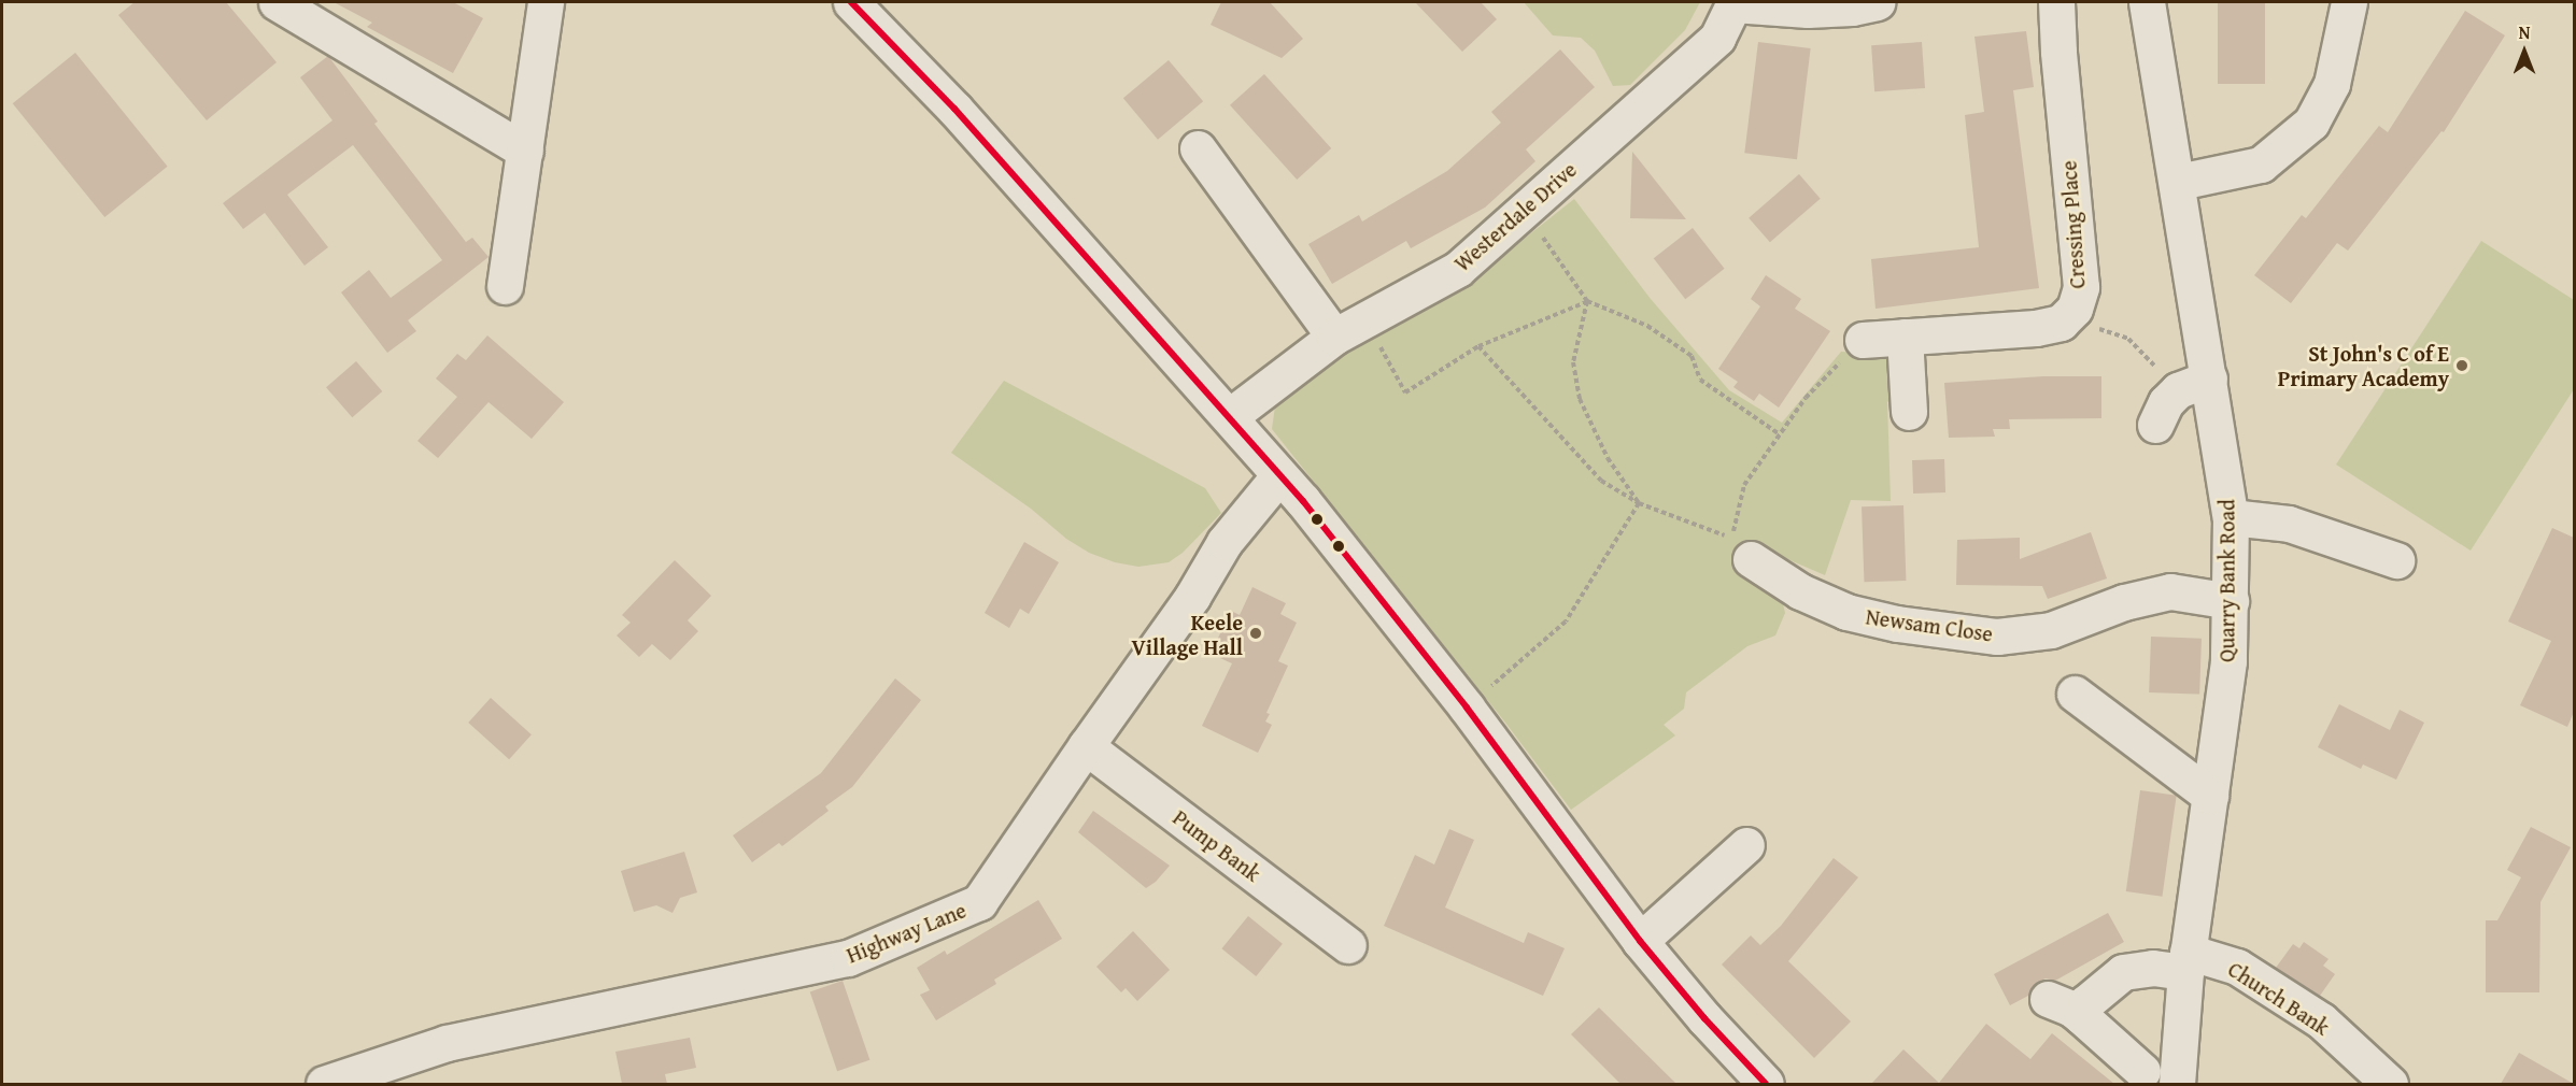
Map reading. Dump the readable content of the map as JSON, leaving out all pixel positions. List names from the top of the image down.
{
  "streets": {
    "street": [
      "Westerdale Drive",
      "Cressing Place",
      "Quarry Bank Road",
      "Newsam Close",
      "Pump Bank",
      "Highway Lane",
      "Church Bank"
    ]
  },
  "crossings": [
    ["Quarry Bank Road", "Newsam Close"],
    ["Quarry Bank Road", "Church Bank"],
    ["Pump Bank", "Highway Lane"]
  ],
  "places": ["St John's C of E Primary Academy", "Keele Village Hall"],
  "north": "top"
}
